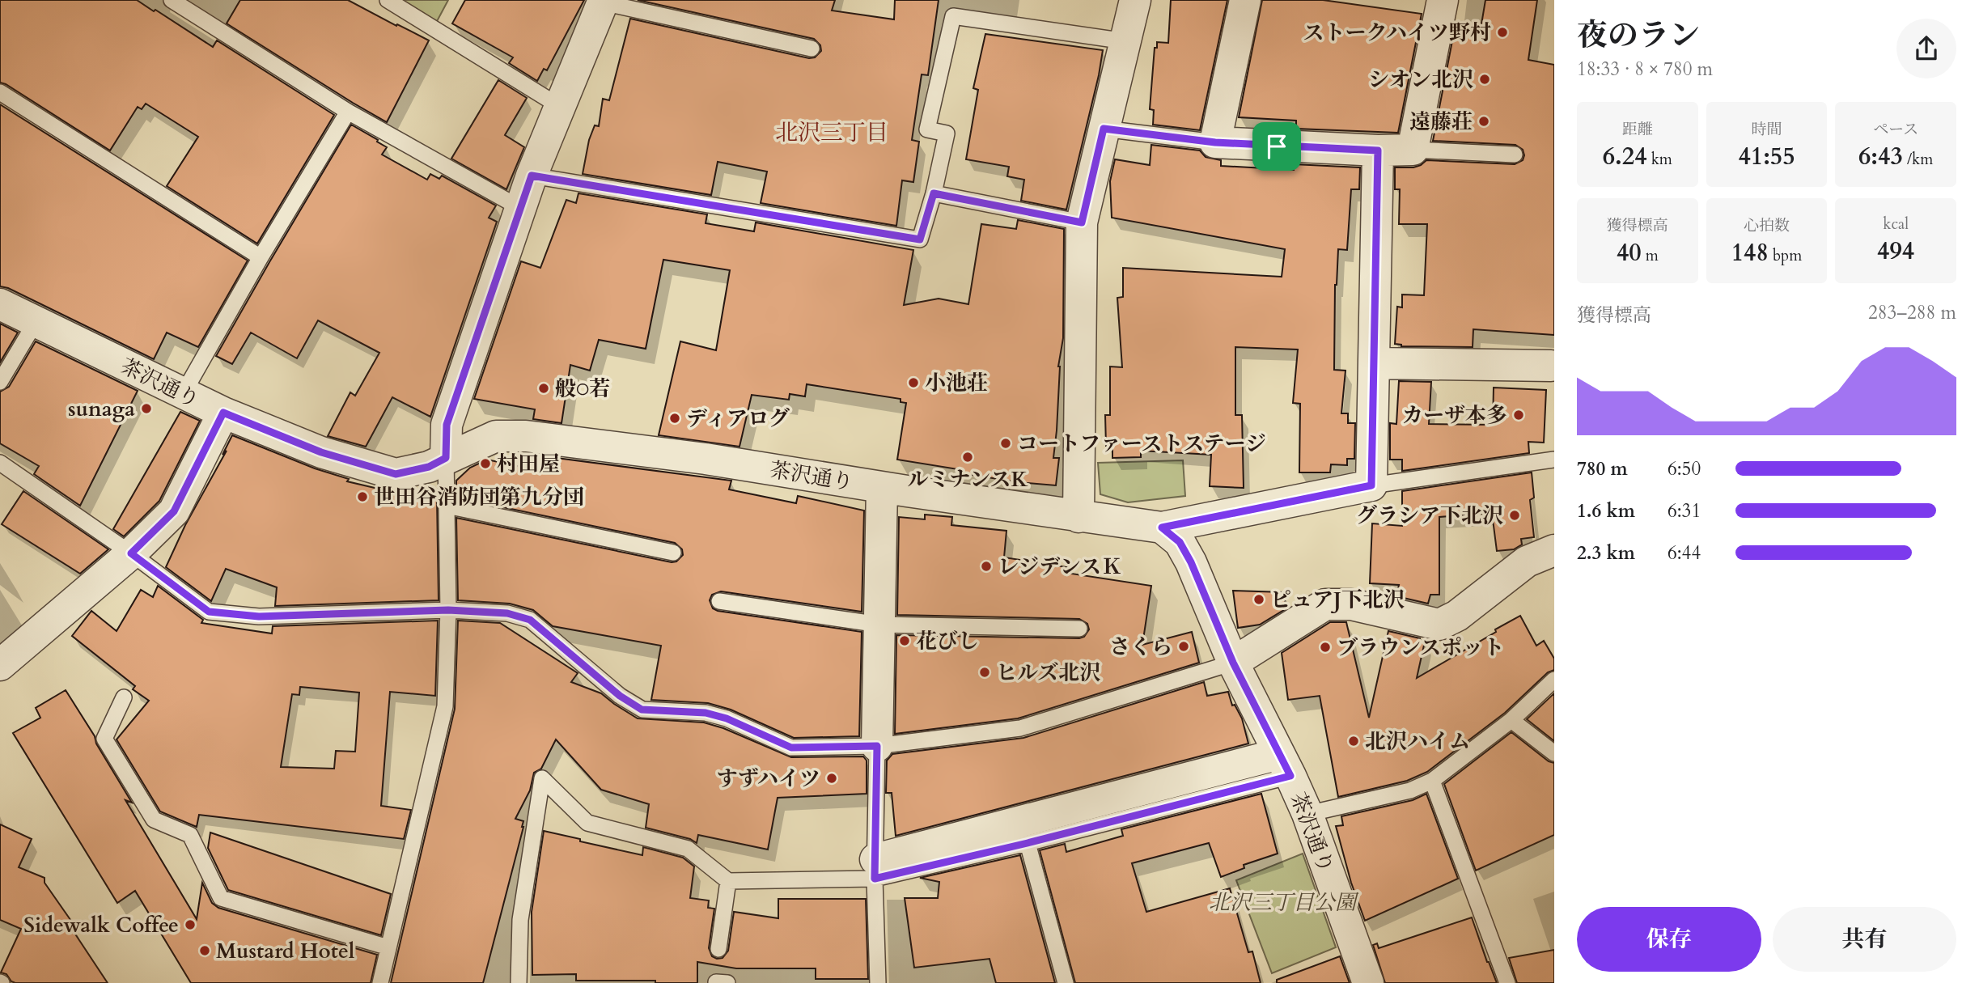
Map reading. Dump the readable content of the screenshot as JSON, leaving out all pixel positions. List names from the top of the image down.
{
  "streets": {
    "street": ["茶沢通り"]
  },
  "districts": ["北沢三丁目"],
  "parks": ["北沢三丁目公園"],
  "places": [
    "ストークハイツ野村",
    "シオン北沢",
    "遠藤荘",
    "小池荘",
    "般○若",
    "sunaga",
    "カーザ本多",
    "ディアログ",
    "コートファーストステージ",
    "ルミナンスK",
    "村田屋",
    "世田谷消防団第九分団",
    "グラシア下北沢",
    "レジデンスＫ",
    "ピュアJ下北沢",
    "花びし",
    "さくら",
    "ブラウンスポット",
    "ヒルズ北沢",
    "北沢ハイム",
    "すずハイツ",
    "Sidewalk Coffee",
    "Mustard Hotel"
  ],
  "page": {
    "heading": ["夜のラン", "18:33 · 8 × 780 m"],
    "stats": [
      ["距離", "6.24 km"],
      ["時間", "41:55"],
      ["ペース", "6:43 /km"],
      ["獲得標高", "40 m"],
      ["心拍数", "148 bpm"],
      ["kcal", "494"]
    ],
    "chart": ["獲得標高", "283–288 m"],
    "list": [
      {
        "name": "780 m",
        "note": "6:50"
      },
      {
        "name": "1.6 km",
        "note": "6:31"
      },
      {
        "name": "2.3 km",
        "note": "6:44"
      }
    ],
    "buttons": ["保存", "共有"]
  }
}
